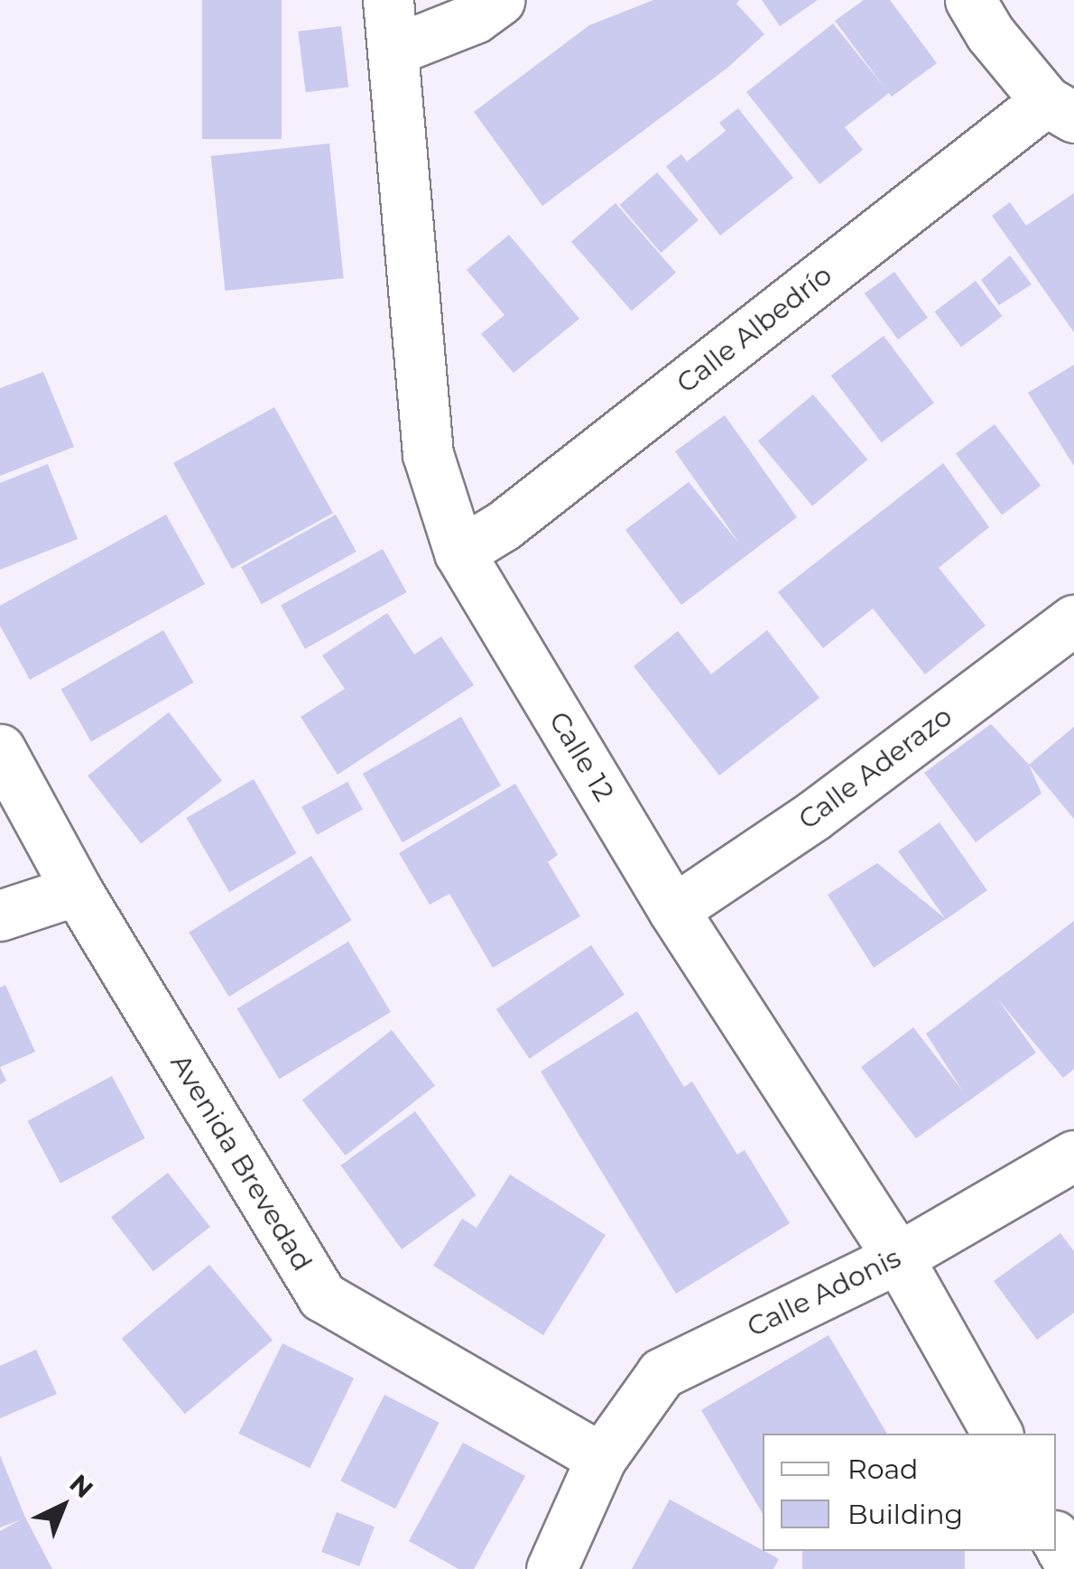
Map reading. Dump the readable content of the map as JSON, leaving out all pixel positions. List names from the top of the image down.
{
  "streets": {
    "street": [
      "Calle Albedrío",
      "Calle 12",
      "Calle Aderazo",
      "Avenida Brevedad",
      "Calle Adonis"
    ]
  },
  "crossings": [
    ["Calle Albedrío", "Calle 12"],
    ["Calle 12", "Calle Aderazo"],
    ["Calle 12", "Calle Adonis"],
    ["Avenida Brevedad", "Calle Adonis"]
  ],
  "legend": ["Road", "Building"],
  "north": "top right"
}
